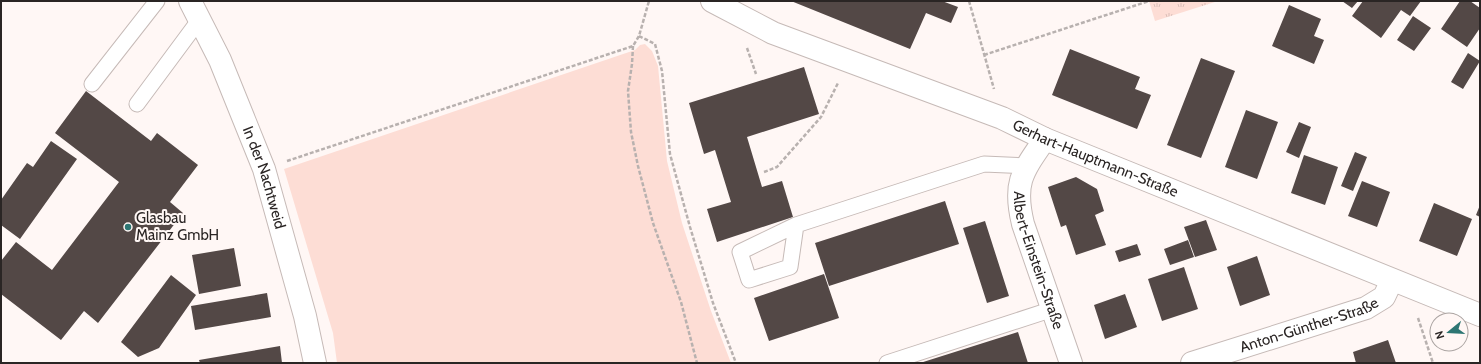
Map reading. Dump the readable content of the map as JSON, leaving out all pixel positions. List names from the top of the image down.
{
  "streets": {
    "street": [
      "Gerhart-Hauptmann-Straße",
      "In der Nachtweid",
      "Albert-Einstein-Straße",
      "Anton-Günther-Straße"
    ]
  },
  "crossings": [
    ["Gerhart-Hauptmann-Straße", "Albert-Einstein-Straße"],
    ["Gerhart-Hauptmann-Straße", "Anton-Günther-Straße"]
  ],
  "places": ["Glasbau Mainz GmbH"],
  "north": "left"
}
